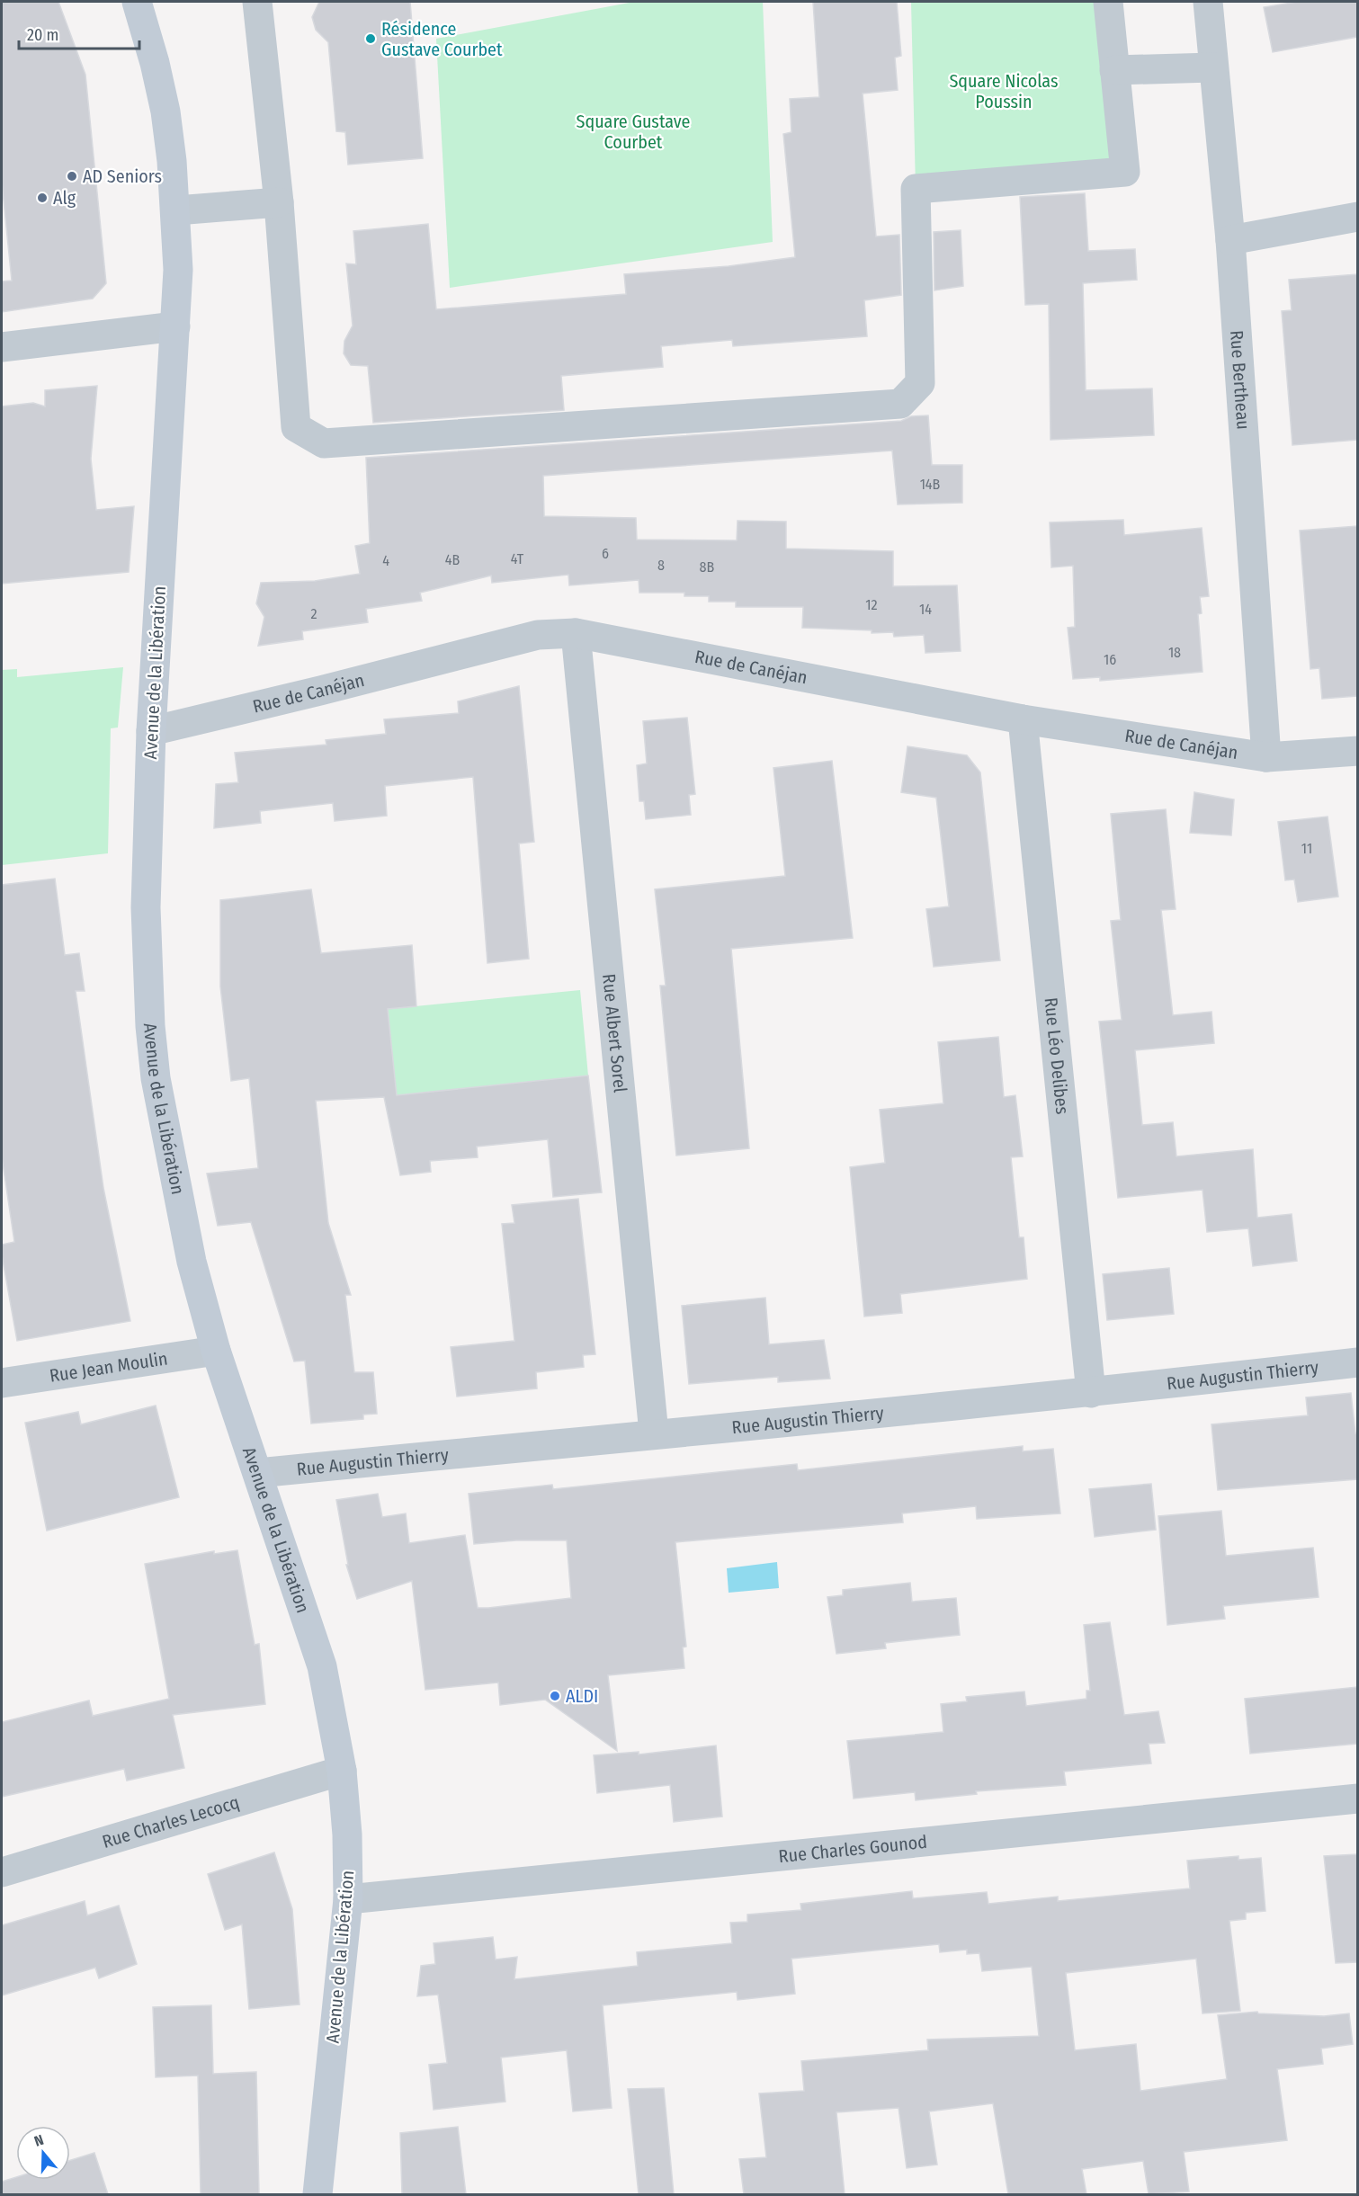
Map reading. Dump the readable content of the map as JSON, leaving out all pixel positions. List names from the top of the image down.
{
  "streets": {
    "main road": ["Avenue de la Libération"],
    "street": [
      "Rue Bertheau",
      "Rue de Canéjan",
      "Rue Albert Sorel",
      "Rue Léo Delibes",
      "Rue Jean Moulin",
      "Rue Augustin Thierry",
      "Rue Charles Lecocq",
      "Rue Charles Gounod"
    ]
  },
  "crossings": [
    ["Rue Bertheau", "Rue de Canéjan"],
    ["Rue de Canéjan", "Avenue de la Libération"],
    ["Rue de Canéjan", "Rue Albert Sorel"],
    ["Rue de Canéjan", "Rue Léo Delibes"],
    ["Avenue de la Libération", "Rue Jean Moulin"],
    ["Avenue de la Libération", "Rue Augustin Thierry"],
    ["Avenue de la Libération", "Rue Charles Lecocq"],
    ["Avenue de la Libération", "Rue Charles Gounod"],
    ["Rue Albert Sorel", "Rue Augustin Thierry"],
    ["Rue Léo Delibes", "Rue Augustin Thierry"]
  ],
  "parks": ["Square Nicolas Poussin", "Square Gustave Courbet"],
  "places": [
    "Résidence Gustave Courbet",
    "AD Seniors",
    "Alg",
    "ALDI"
  ],
  "house_numbers": [
    "14B",
    "6",
    "4T",
    "4B",
    "4",
    "8",
    "8B",
    "12",
    "14",
    "2",
    "18",
    "16",
    "11"
  ],
  "scale_bar": "20 m",
  "north": "top"
}
